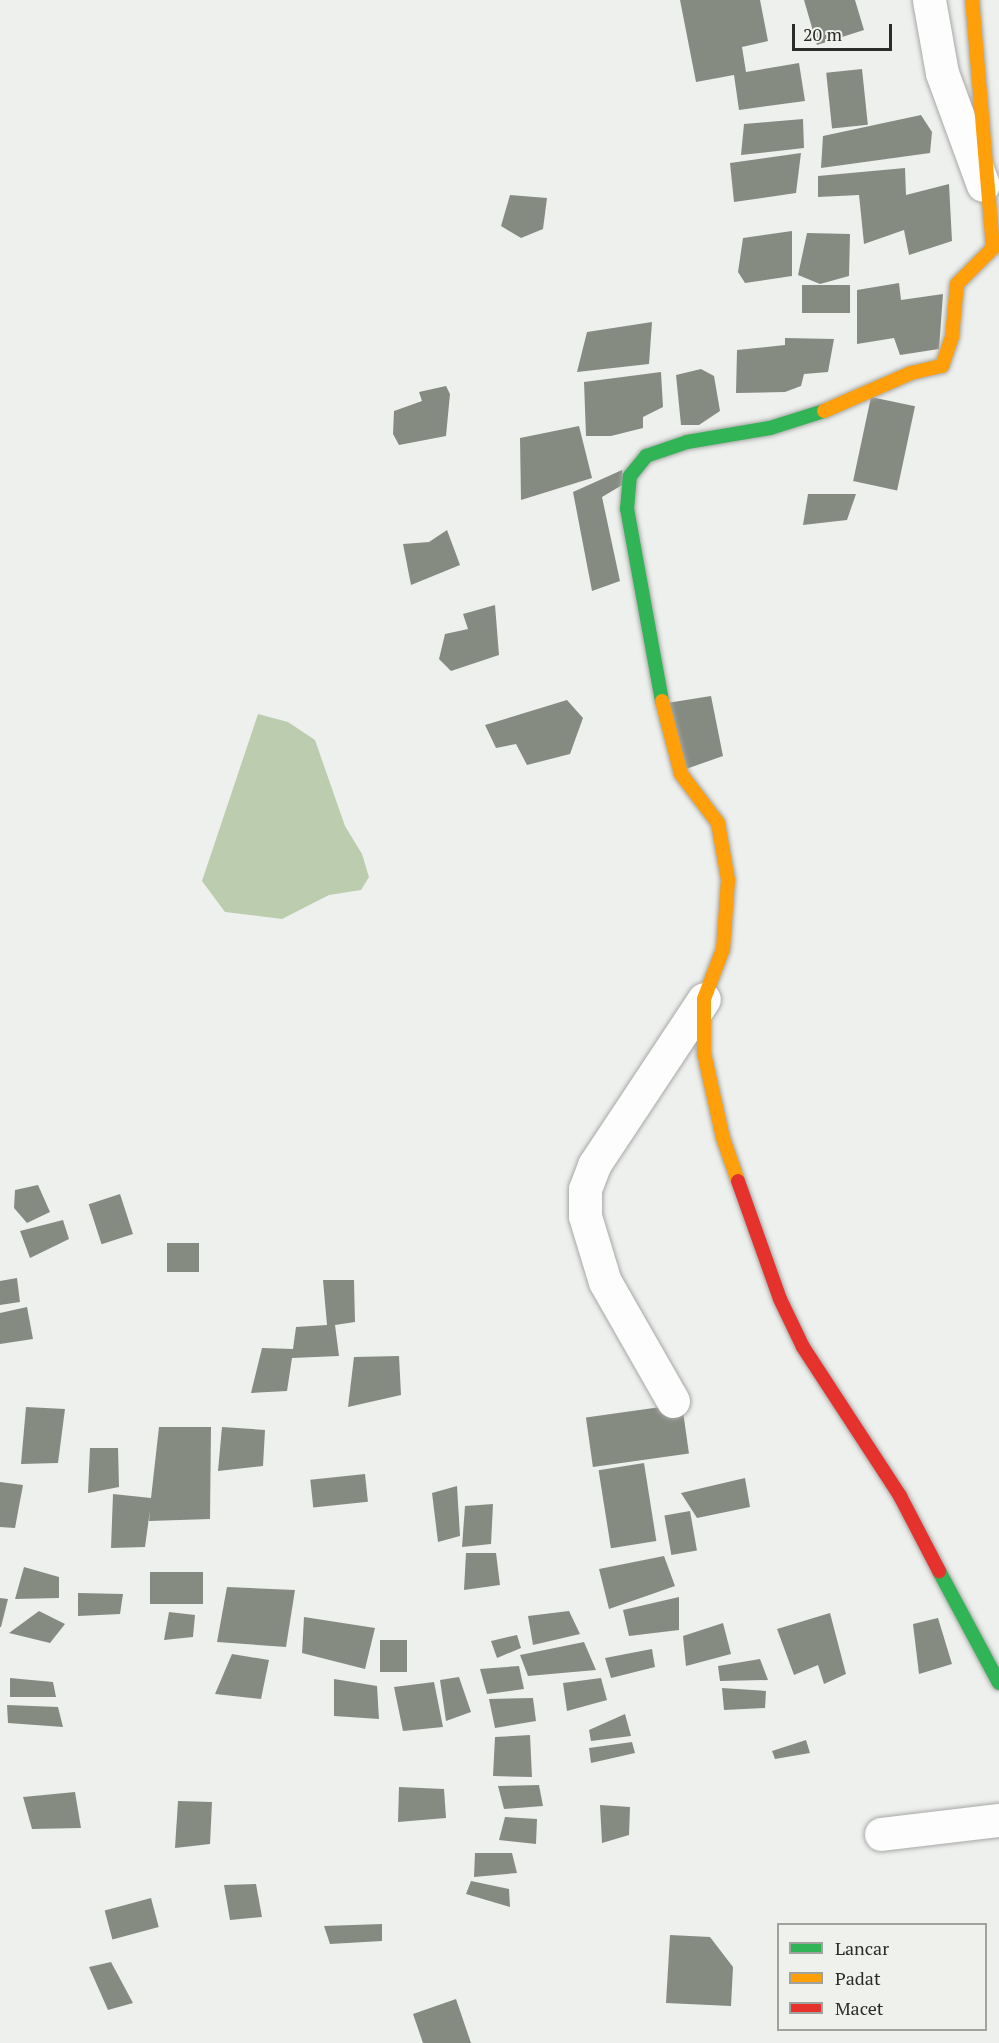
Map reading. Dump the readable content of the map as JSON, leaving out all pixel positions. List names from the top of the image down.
{
  "legend": ["Lancar", "Padat", "Macet"],
  "scale_bar": "20 m"
}
